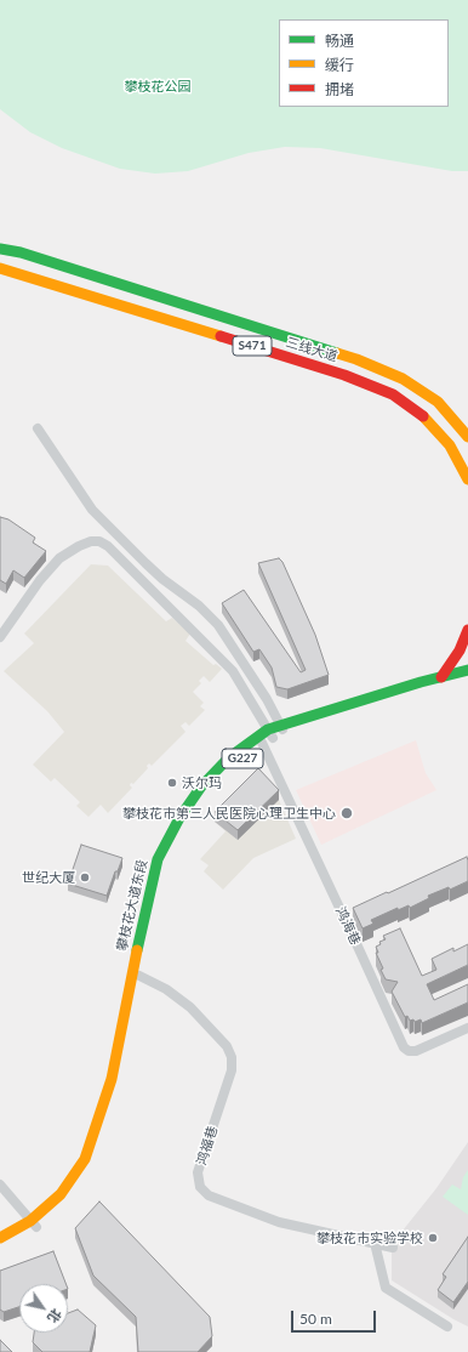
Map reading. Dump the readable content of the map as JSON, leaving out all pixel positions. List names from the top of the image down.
{
  "streets": {
    "main road": [
      "S471",
      "三线大道",
      "G227",
      "攀枝花大道东段"
    ],
    "street": ["鸿海巷", "鸿福巷"]
  },
  "crossings": [
    ["攀枝花大道东段", "鸿海巷"],
    ["攀枝花大道东段", "鸿福巷"]
  ],
  "parks": ["攀枝花公园"],
  "places": [
    "沃尔玛",
    "攀枝花市第三人民医院心理卫生中心",
    "世纪大厦",
    "攀枝花市实验学校"
  ],
  "legend": ["畅通", "缓行", "拥堵"],
  "scale_bar": "50 m",
  "north": "bottom right"
}
